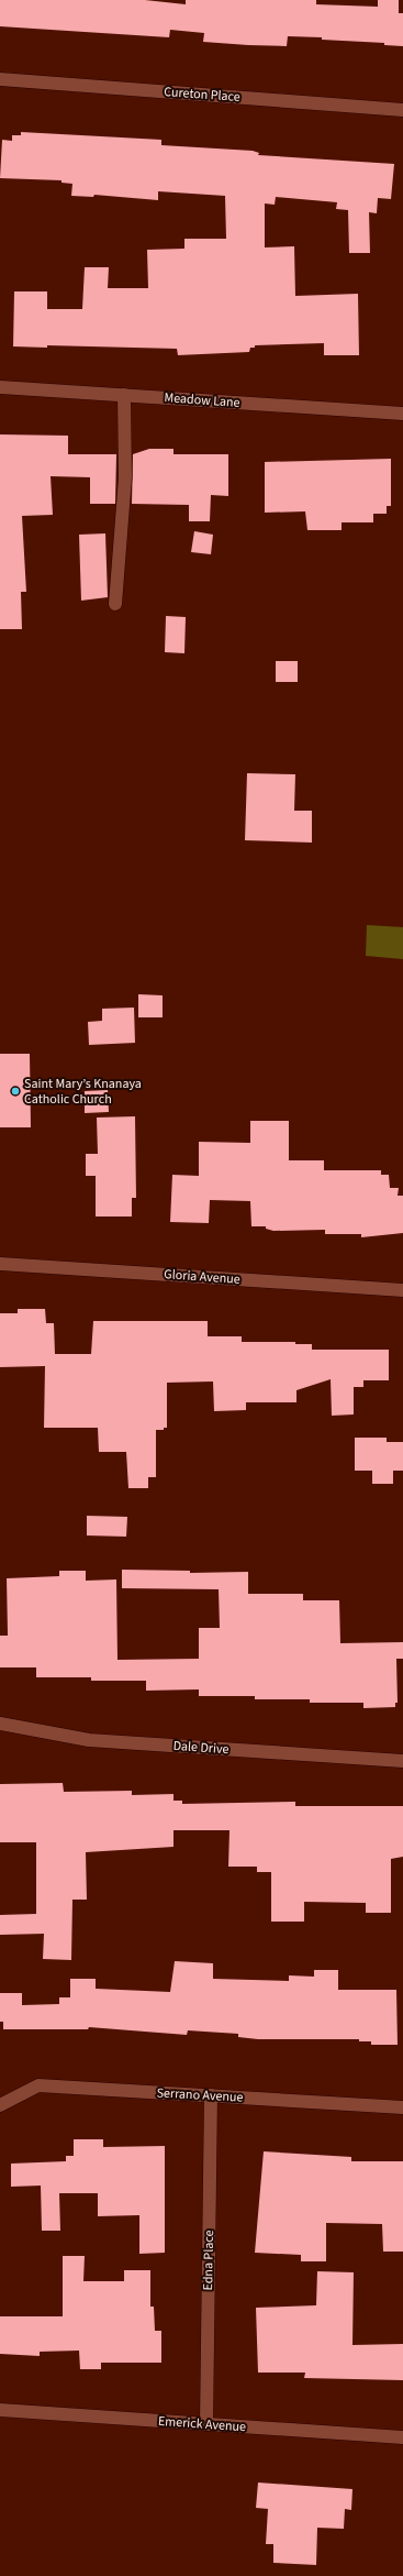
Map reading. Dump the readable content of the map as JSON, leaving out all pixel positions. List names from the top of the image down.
{
  "streets": {
    "street": [
      "Cureton Place",
      "Meadow Lane",
      "Gloria Avenue",
      "Dale Drive",
      "Serrano Avenue",
      "Edna Place",
      "Emerick Avenue"
    ]
  },
  "crossings": [
    ["Serrano Avenue", "Edna Place"],
    ["Edna Place", "Emerick Avenue"]
  ],
  "places": ["Saint Mary’s Knanaya Catholic Church"]
}
